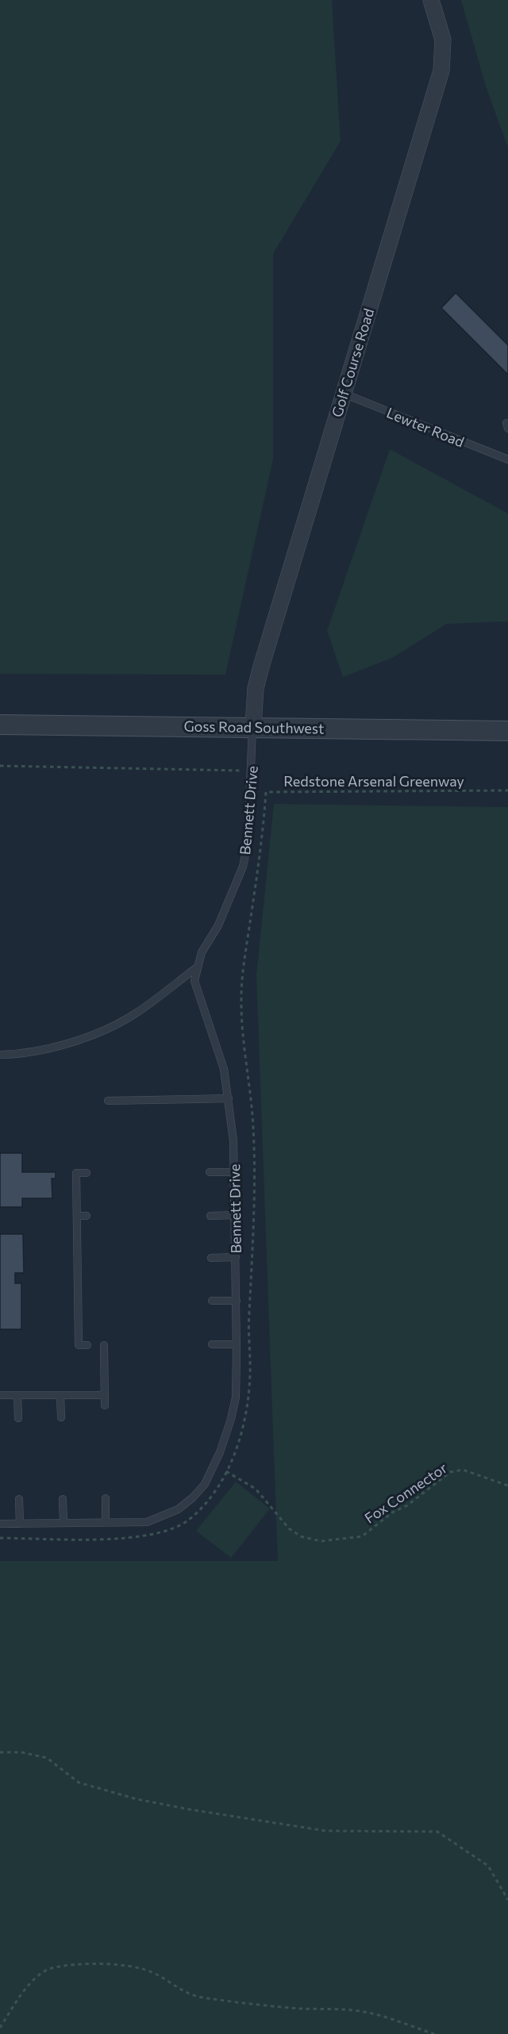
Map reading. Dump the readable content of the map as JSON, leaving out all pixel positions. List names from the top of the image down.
{
  "streets": {
    "street": ["Golf Course Road", "Goss Road Southwest"],
    "lane": ["Lewter Road", "Bennett Drive"],
    "path": ["Redstone Arsenal Greenway", "Fox Connector"]
  },
  "crossings": [
    ["Golf Course Road", "Lewter Road"],
    ["Golf Course Road", "Goss Road Southwest"],
    ["Golf Course Road", "Bennett Drive"],
    ["Goss Road Southwest", "Bennett Drive"],
    ["Redstone Arsenal Greenway", "Fox Connector"]
  ]
}
